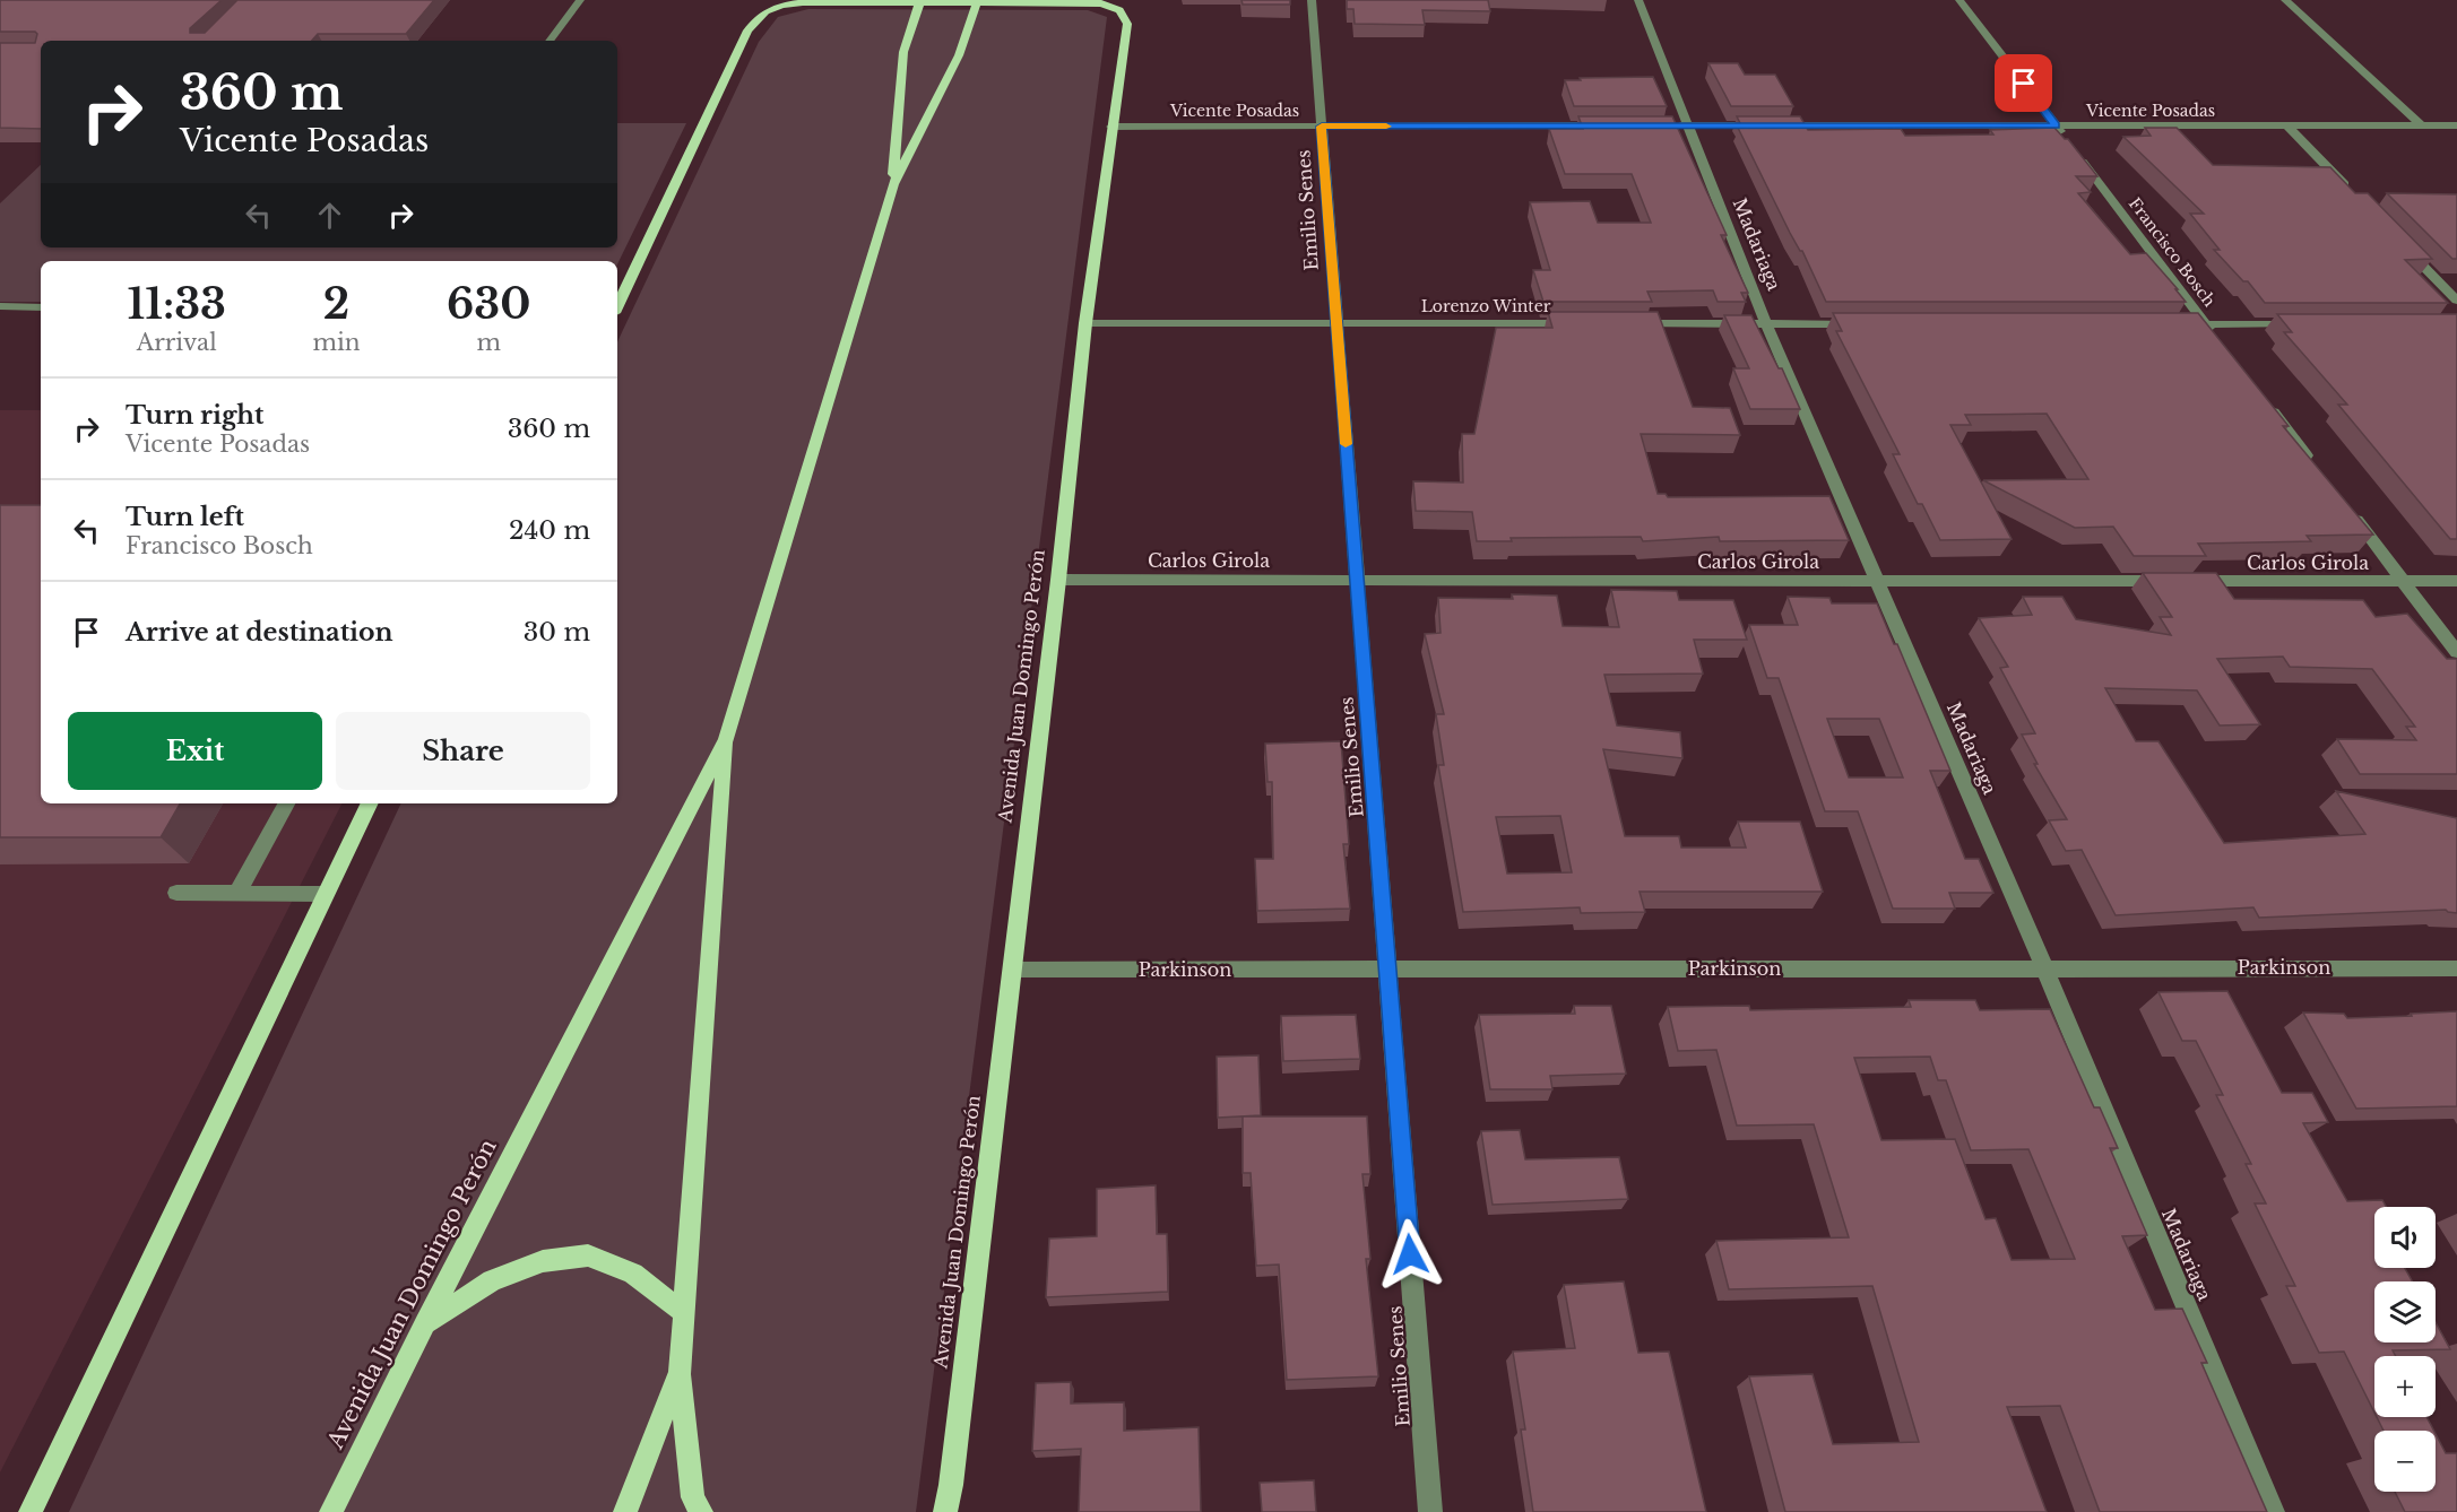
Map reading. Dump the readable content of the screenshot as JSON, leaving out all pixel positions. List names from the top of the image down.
{
  "streets": {
    "main road": ["Avenida Juan Domingo Perón"],
    "street": [
      "Vicente Posadas",
      "Emilio Senes",
      "Madariaga",
      "Francisco Bosch",
      "Lorenzo Winter",
      "Carlos Girola",
      "Parkinson"
    ]
  },
  "crossings": [
    ["Vicente Posadas", "Emilio Senes"],
    ["Vicente Posadas", "Madariaga"],
    ["Vicente Posadas", "Francisco Bosch"],
    ["Vicente Posadas", "Avenida Juan Domingo Perón"],
    ["Emilio Senes", "Lorenzo Winter"],
    ["Emilio Senes", "Carlos Girola"],
    ["Emilio Senes", "Parkinson"],
    ["Madariaga", "Carlos Girola"],
    ["Madariaga", "Parkinson"],
    ["Lorenzo Winter", "Avenida Juan Domingo Perón"],
    ["Carlos Girola", "Avenida Juan Domingo Perón"],
    ["Avenida Juan Domingo Perón", "Parkinson"]
  ],
  "page": {
    "turn": ["360 m", "Vicente Posadas"],
    "eta": [
      "11:33",
      "Arrival",
      "2",
      "min",
      "630",
      "m"
    ],
    "list": [
      {
        "name": "Turn right",
        "note": "Vicente Posadas",
        "value": "360 m"
      },
      {
        "name": "Turn left",
        "note": "Francisco Bosch",
        "value": "240 m"
      },
      {
        "name": "Arrive at destination",
        "value": "30 m"
      }
    ],
    "buttons": ["Exit", "Share"],
    "map_buttons": ["+", "−"]
  }
}
